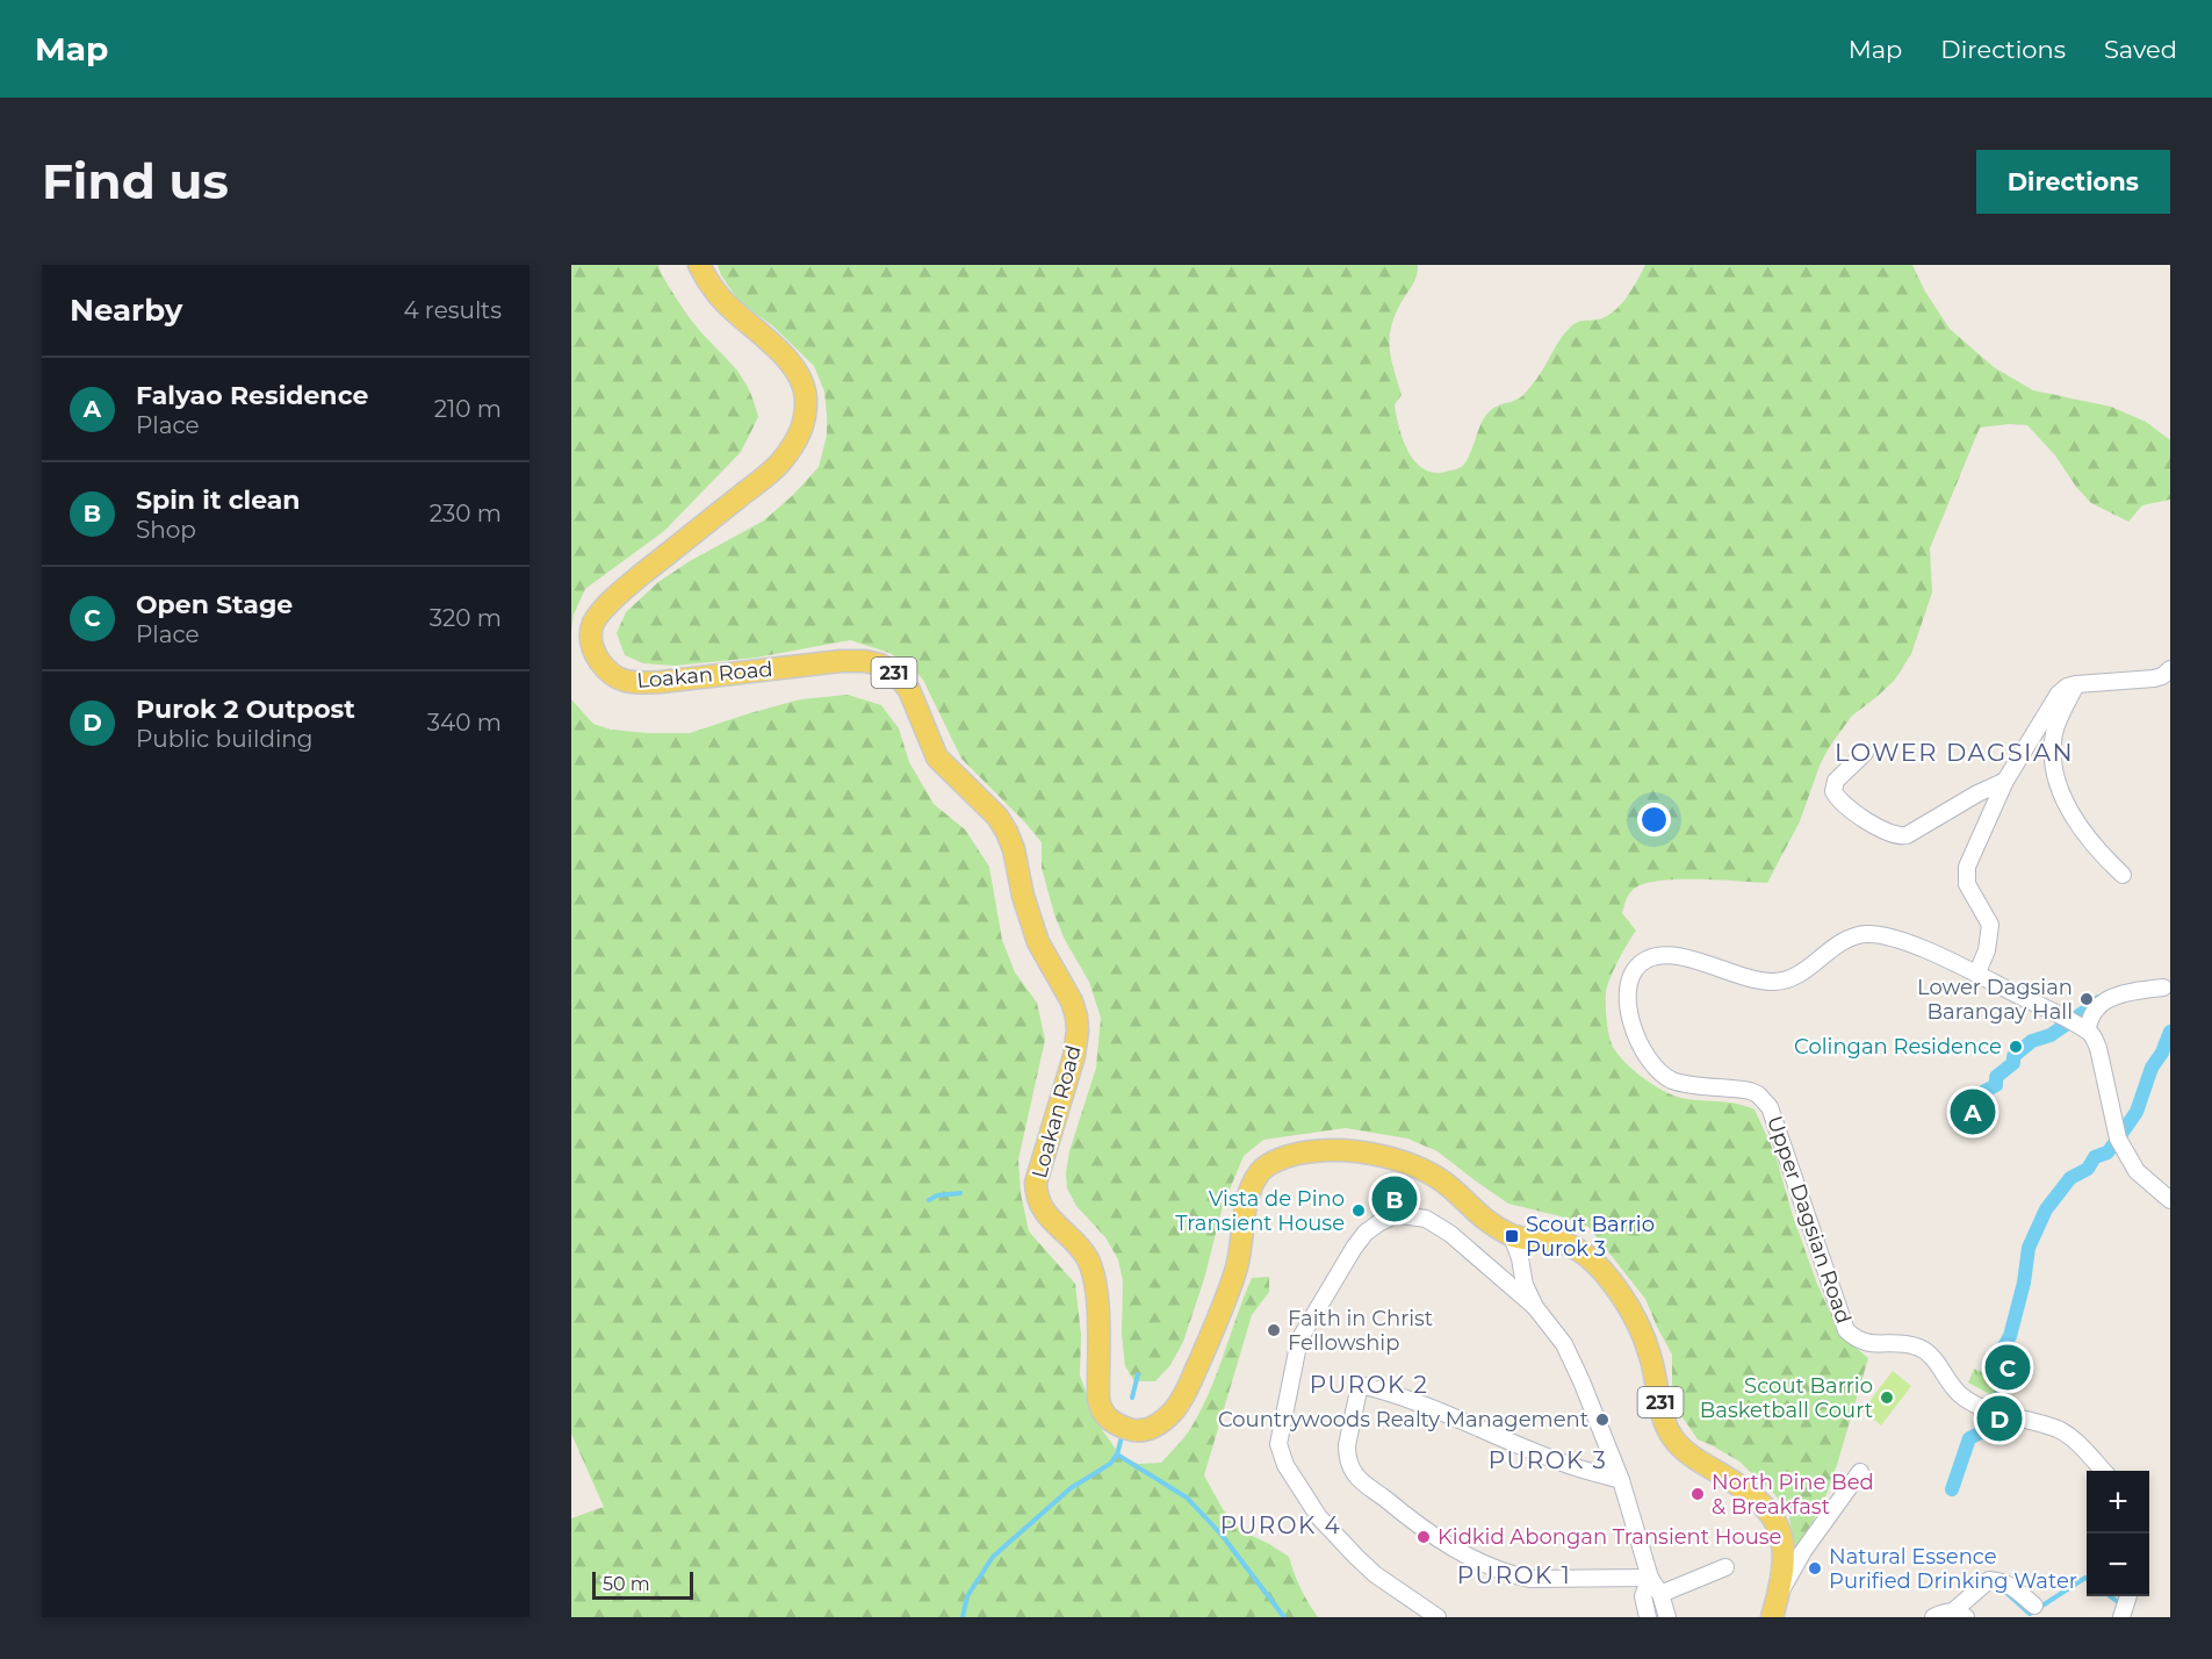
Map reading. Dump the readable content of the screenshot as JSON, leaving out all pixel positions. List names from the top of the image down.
{
  "streets": {
    "main road": ["231", "Loakan Road"],
    "street": ["Upper Dagsian Road"]
  },
  "districts": [
    "LOWER DAGSIAN",
    "PUROK 2",
    "PUROK 3",
    "PUROK 4",
    "PUROK 1"
  ],
  "places": {
    "other": [
      "Lower Dagsian Barangay Hall",
      "Colingan Residence",
      "Vista de Pino Transient House",
      "Faith in Christ Fellowship",
      "Scout Barrio Basketball Court",
      "Countrywoods Realty Management",
      "North Pine Bed & Breakfast",
      "Kidkid Abongan Transient House",
      "Natural Essence Purified Drinking Water"
    ],
    "transit": ["Scout Barrio Purok 3"]
  },
  "scale_bar": "50 m",
  "page": {
    "header": "Map",
    "nav": ["Map", "Directions", "Saved"],
    "buttons": "Directions",
    "title": "Find us",
    "heading": ["Nearby", "4 results"],
    "list": [
      {
        "mark": "A",
        "name": "Falyao Residence",
        "note": "Place",
        "value": "210 m"
      },
      {
        "mark": "B",
        "name": "Spin it clean",
        "note": "Shop",
        "value": "230 m"
      },
      {
        "mark": "C",
        "name": "Open Stage",
        "note": "Place",
        "value": "320 m"
      },
      {
        "mark": "D",
        "name": "Purok 2 Outpost",
        "note": "Public building",
        "value": "340 m"
      }
    ],
    "pins": [
      "A",
      "B",
      "C",
      "D"
    ],
    "map_buttons": ["+", "−"],
    "scale": "50 m"
  }
}
